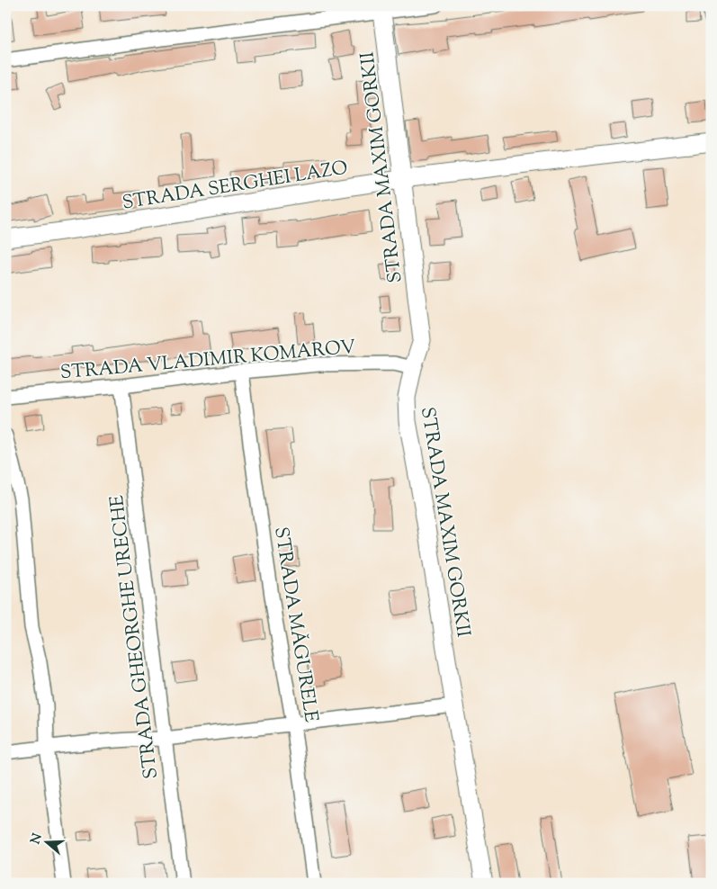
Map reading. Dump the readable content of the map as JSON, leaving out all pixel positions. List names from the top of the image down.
{
  "streets": {
    "street": [
      "STRADA MAXIM GORKII",
      "STRADA SERGHEI LAZO",
      "STRADA VLADIMIR KOMAROV",
      "STRADA MĂGURELE",
      "STRADA GHEORGHE URECHE"
    ]
  },
  "crossings": [
    ["STRADA MAXIM GORKII", "STRADA SERGHEI LAZO"],
    ["STRADA MAXIM GORKII", "STRADA VLADIMIR KOMAROV"],
    ["STRADA VLADIMIR KOMAROV", "STRADA MĂGURELE"],
    ["STRADA VLADIMIR KOMAROV", "STRADA GHEORGHE URECHE"]
  ],
  "north": "left"
}
